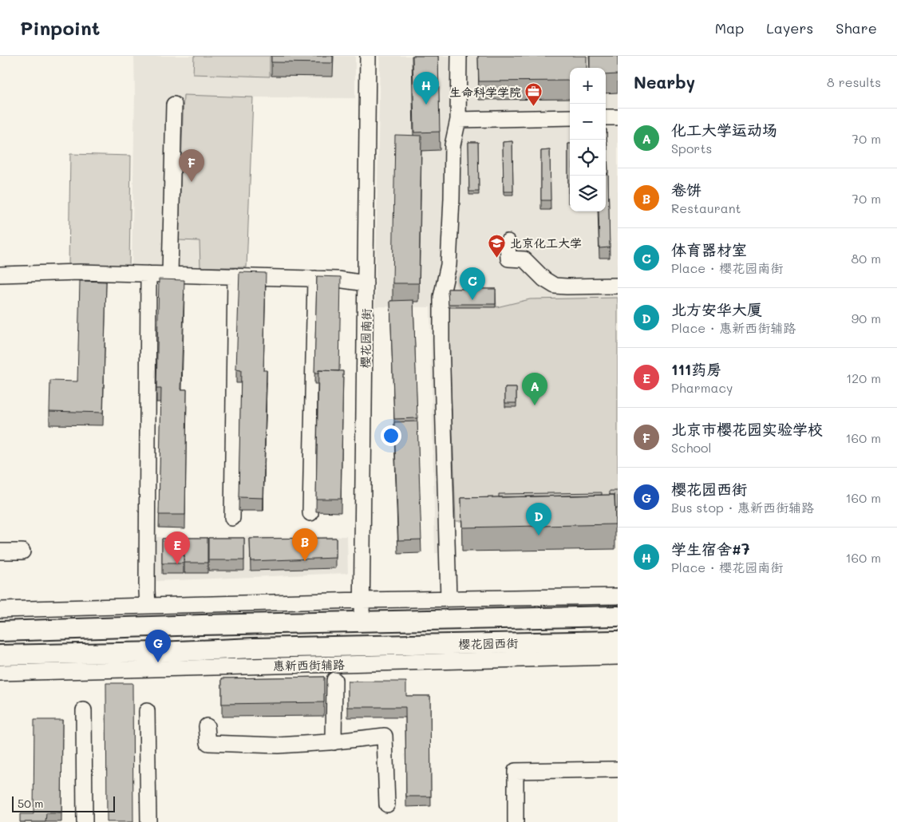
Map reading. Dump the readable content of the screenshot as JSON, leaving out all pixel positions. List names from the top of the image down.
{
  "streets": {
    "main road": ["樱花园西街"],
    "street": ["樱花园南街", "惠新西街辅路"]
  },
  "crossings": [
    ["樱花园南街", "樱花园西街"]
  ],
  "places": {
    "office": ["生命科学学院"],
    "school or university": ["北京化工大学"]
  },
  "scale_bar": "50 m",
  "page": {
    "header": "Pinpoint",
    "nav": ["Map", "Layers", "Share"],
    "heading": ["Nearby", "8 results"],
    "map_buttons": ["+", "−"],
    "pins": [
      "H",
      "F",
      "C",
      "A",
      "D",
      "B",
      "E",
      "G"
    ],
    "list": [
      {
        "mark": "A",
        "name": "化工大学运动场",
        "note": "Sports",
        "value": "70 m"
      },
      {
        "mark": "B",
        "name": "卷饼",
        "note": "Restaurant",
        "value": "70 m"
      },
      {
        "mark": "C",
        "name": "体育器材室",
        "note": "Place · 樱花园南街",
        "value": "80 m"
      },
      {
        "mark": "D",
        "name": "北方安华大厦",
        "note": "Place · 惠新西街辅路",
        "value": "90 m"
      },
      {
        "mark": "E",
        "name": "111药房",
        "note": "Pharmacy",
        "value": "120 m"
      },
      {
        "mark": "F",
        "name": "北京市樱花园实验学校",
        "note": "School",
        "value": "160 m"
      },
      {
        "mark": "G",
        "name": "樱花园西街",
        "note": "Bus stop · 惠新西街辅路",
        "value": "160 m"
      },
      {
        "mark": "H",
        "name": "学生宿舍#7",
        "note": "Place · 樱花园南街",
        "value": "160 m"
      }
    ],
    "scale": "50 m"
  }
}
